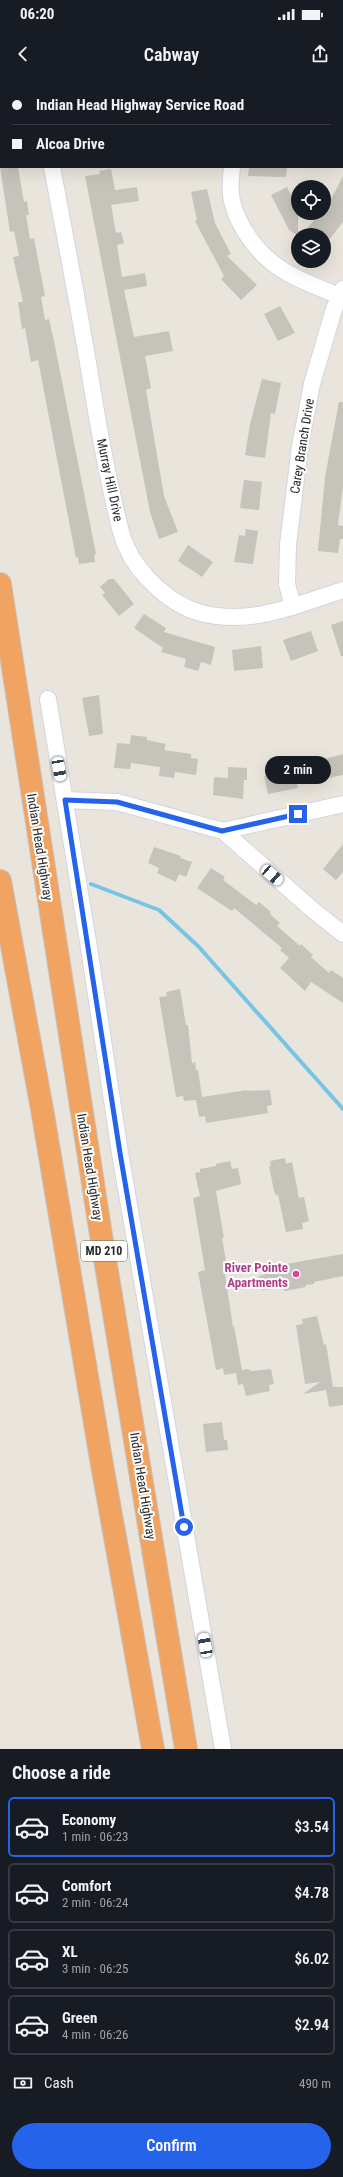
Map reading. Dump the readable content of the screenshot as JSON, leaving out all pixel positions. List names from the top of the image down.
{
  "streets": {
    "highway": ["Indian Head Highway", "MD 210"],
    "street": ["Carey Branch Drive", "Murray Hill Drive"]
  },
  "crossings": [
    ["Carey Branch Drive", "Murray Hill Drive"]
  ],
  "places": ["River Pointe Apartments"],
  "page": {
    "status": "06:20",
    "header": "Cabway",
    "banner": ["Indian Head Highway Service Road", "Alcoa Drive"],
    "bubble": "2 min",
    "heading": "Choose a ride",
    "list": [
      {
        "name": "Economy",
        "note": "1 min · 06:23",
        "value": "$3.54"
      },
      {
        "name": "Comfort",
        "note": "2 min · 06:24",
        "value": "$4.78"
      },
      {
        "name": "XL",
        "note": "3 min · 06:25",
        "value": "$6.02"
      },
      {
        "name": "Green",
        "note": "4 min · 06:26",
        "value": "$2.94"
      }
    ],
    "pay": ["Cash", "490 m"],
    "buttons": "Confirm"
  }
}
